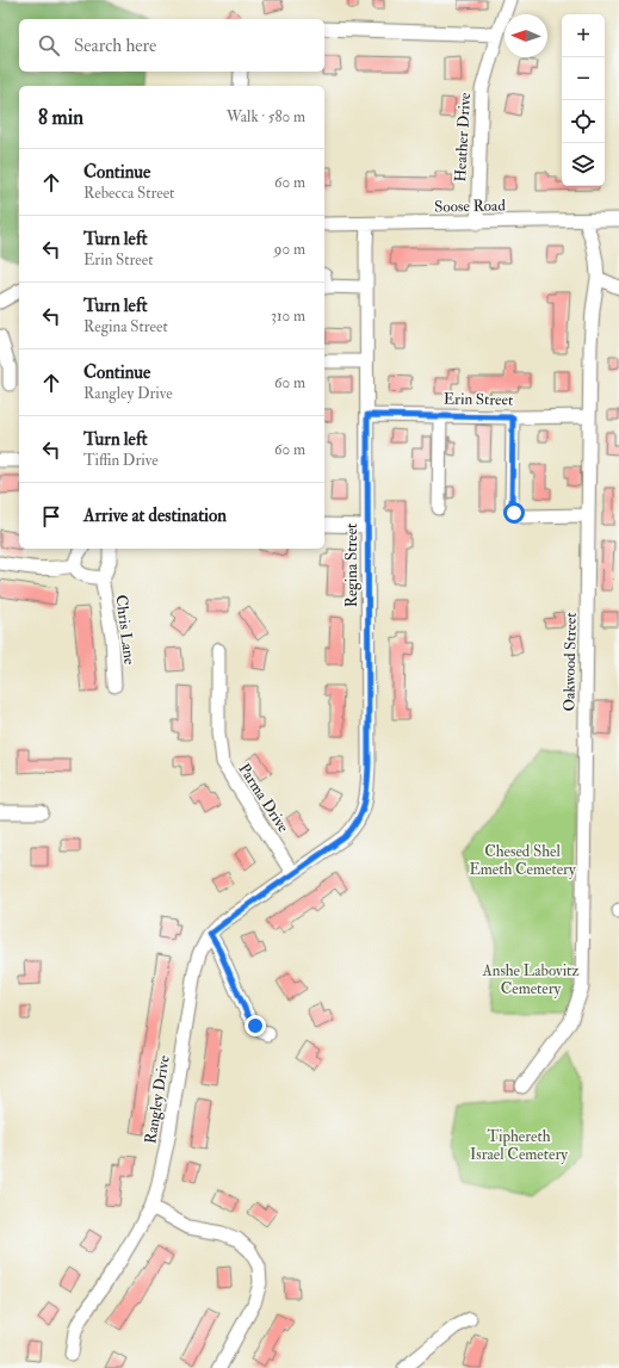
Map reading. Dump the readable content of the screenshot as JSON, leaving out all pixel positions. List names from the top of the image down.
{
  "streets": {
    "street": [
      "Heather Drive",
      "Soose Road",
      "Erin Street",
      "Regina Street",
      "Chris Lane",
      "Oakwood Street",
      "Parma Drive",
      "Rangley Drive"
    ]
  },
  "crossings": [
    ["Heather Drive", "Soose Road"],
    ["Soose Road", "Regina Street"],
    ["Soose Road", "Oakwood Street"],
    ["Erin Street", "Regina Street"],
    ["Erin Street", "Oakwood Street"],
    ["Regina Street", "Parma Drive"],
    ["Regina Street", "Rangley Drive"],
    ["Parma Drive", "Rangley Drive"]
  ],
  "parks": ["Chesed Shel Emeth Cemetery", "Anshe Labovitz Cemetery", "Tiphereth Israel Cemetery"],
  "north": "left",
  "page": {
    "map_buttons": ["+", "−"],
    "search": "Search here",
    "heading": ["8 min", "Walk · 580 m"],
    "list": [
      ["Continue", "Rebecca Street", "60 m"],
      ["Turn left", "Erin Street", "90 m"],
      ["Turn left", "Regina Street", "310 m"],
      ["Continue", "Rangley Drive", "60 m"],
      ["Turn left", "Tiffin Drive", "60 m"],
      "Arrive at destination"
    ]
  }
}
